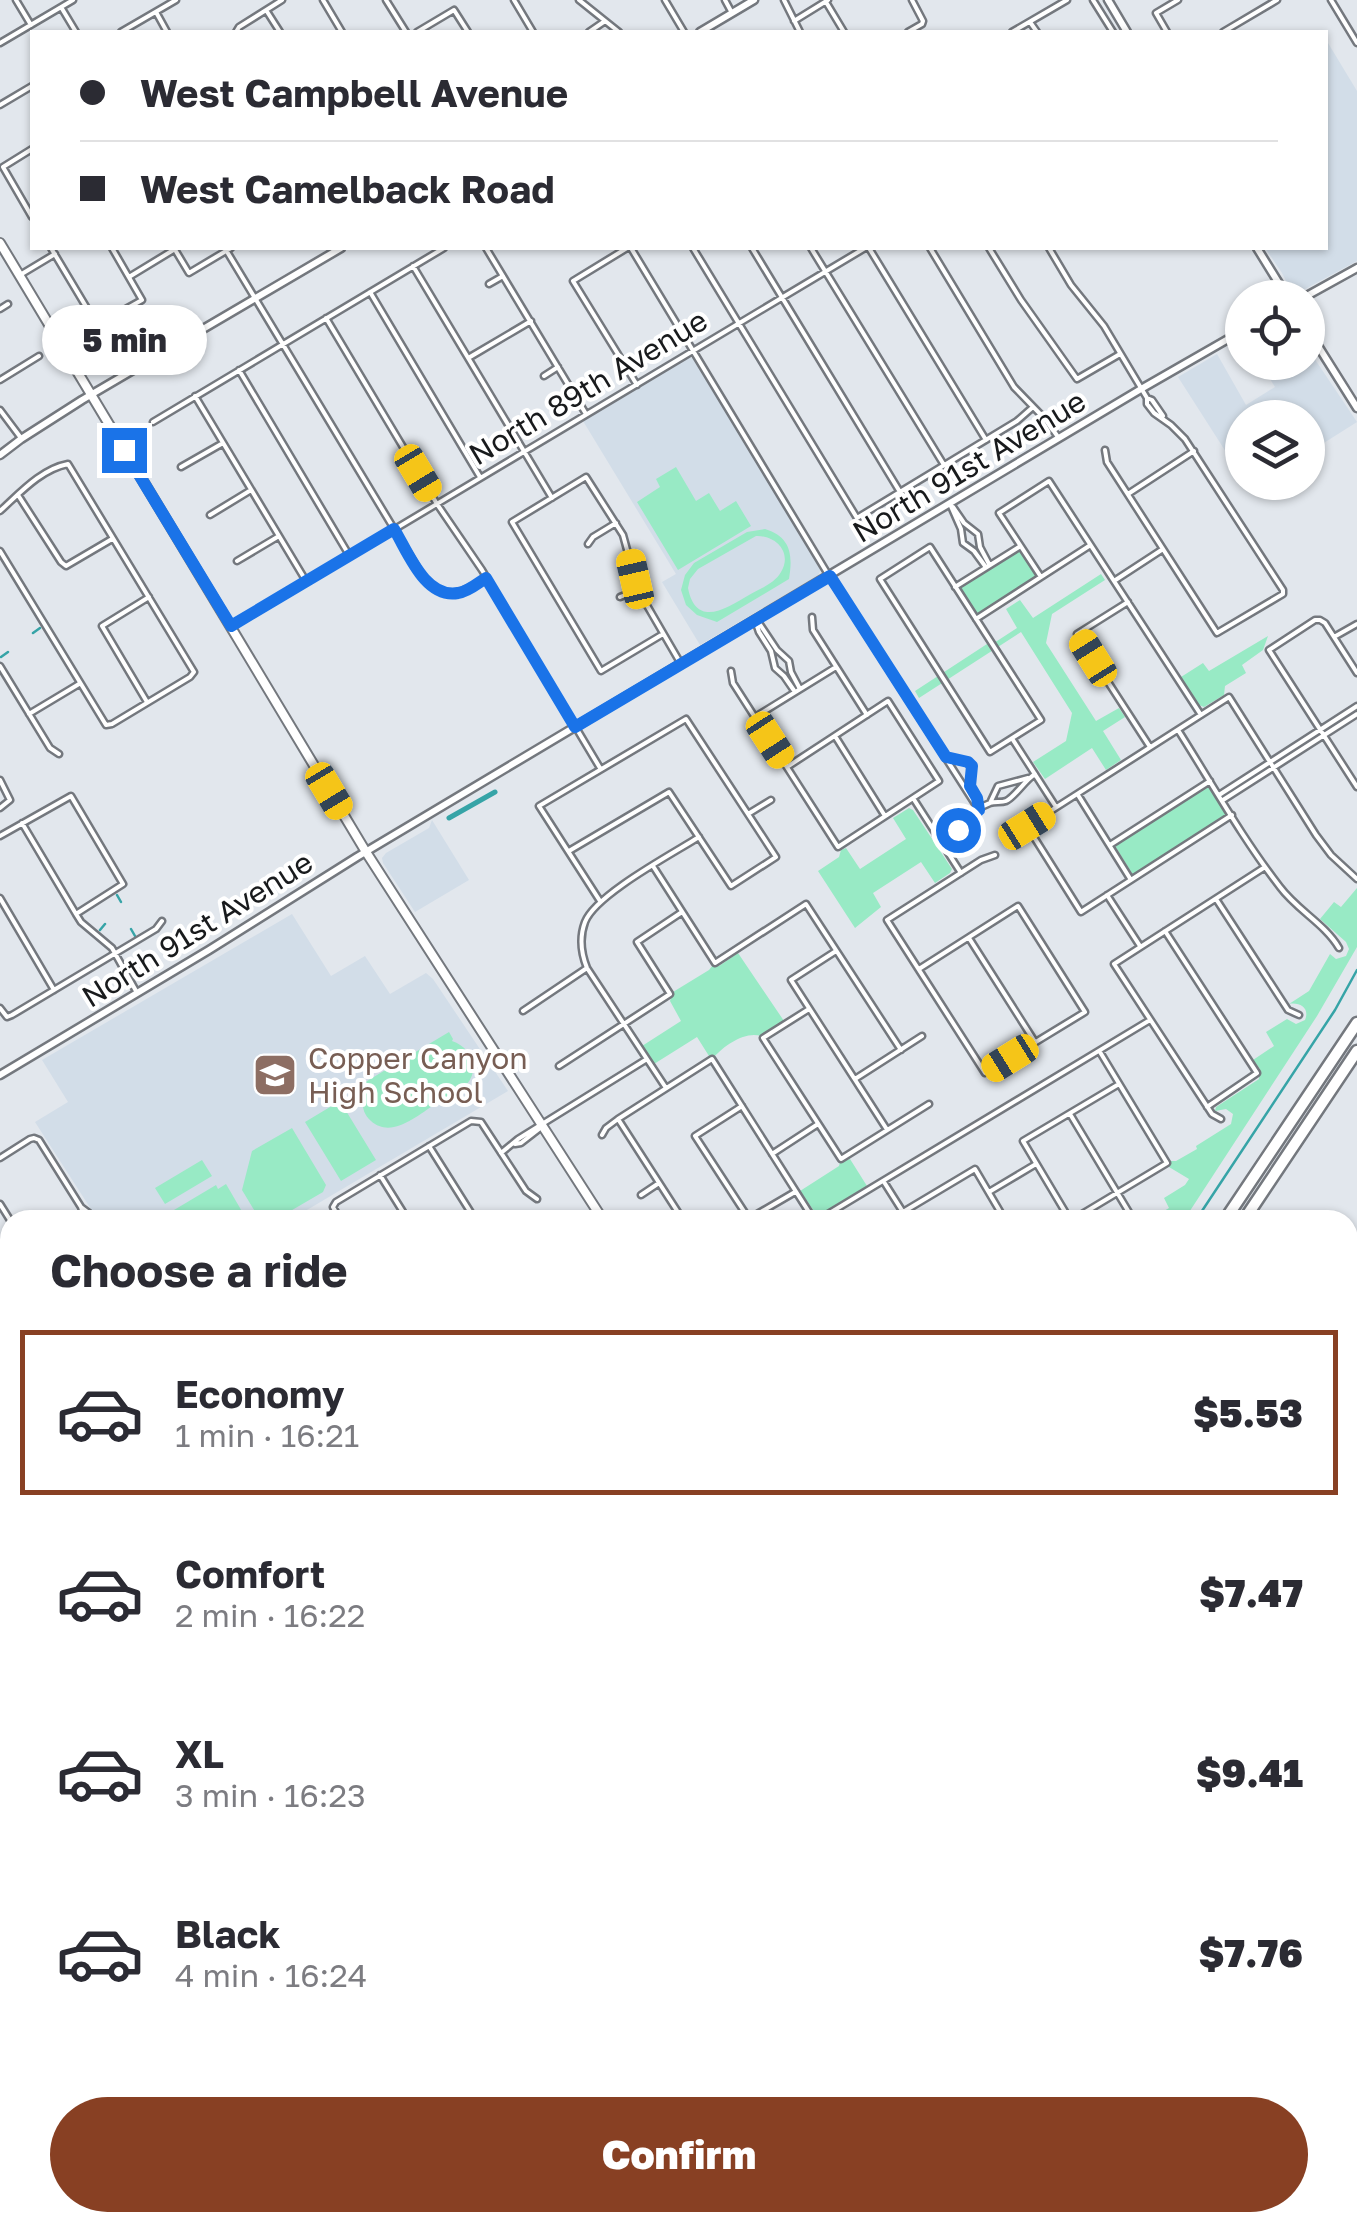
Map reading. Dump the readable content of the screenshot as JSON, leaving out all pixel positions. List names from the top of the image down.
{
  "streets": {
    "main road": ["North 91st Avenue"],
    "street": ["North 89th Avenue"]
  },
  "places": {
    "school or university": ["Copper Canyon High School"]
  },
  "page": {
    "banner": ["West Campbell Avenue", "West Camelback Road"],
    "bubble": "5 min",
    "heading": "Choose a ride",
    "list": [
      {
        "name": "Economy",
        "note": "1 min · 16:21",
        "value": "$5.53"
      },
      {
        "name": "Comfort",
        "note": "2 min · 16:22",
        "value": "$7.47"
      },
      {
        "name": "XL",
        "note": "3 min · 16:23",
        "value": "$9.41"
      },
      {
        "name": "Black",
        "note": "4 min · 16:24",
        "value": "$7.76"
      }
    ],
    "buttons": "Confirm"
  }
}
